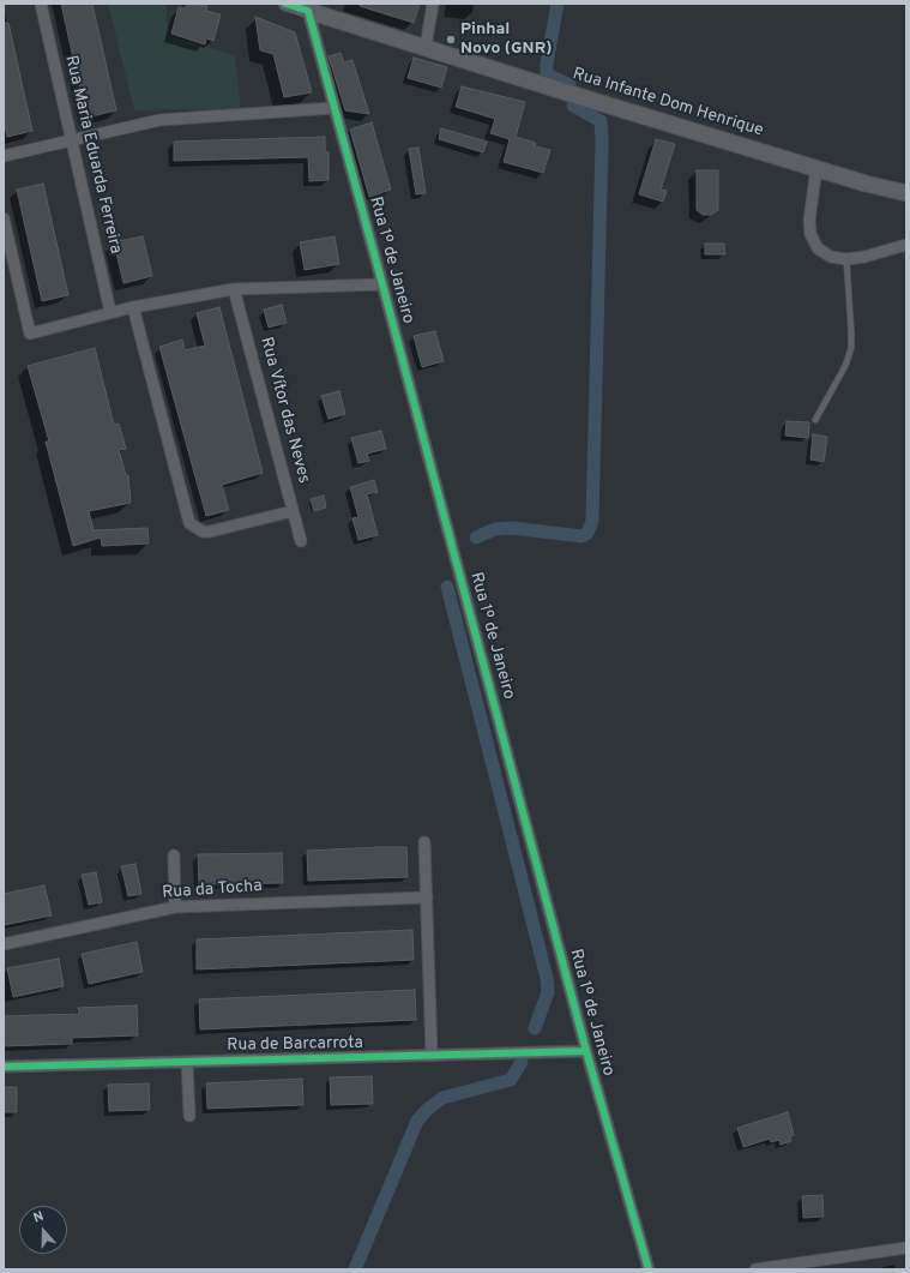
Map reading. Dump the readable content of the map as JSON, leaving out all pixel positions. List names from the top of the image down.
{
  "streets": {
    "main road": ["Rua Infante Dom Henrique"],
    "street": [
      "Rua Maria Eduarda Ferreira",
      "Rua 1º de Janeiro",
      "Rua Vítor das Neves",
      "Rua da Tocha",
      "Rua de Barcarrota"
    ]
  },
  "crossings": [
    ["Rua Infante Dom Henrique", "Rua 1º de Janeiro"],
    ["Rua 1º de Janeiro", "Rua de Barcarrota"]
  ],
  "places": ["Pinhal Novo (GNR)"],
  "north": "top"
}
